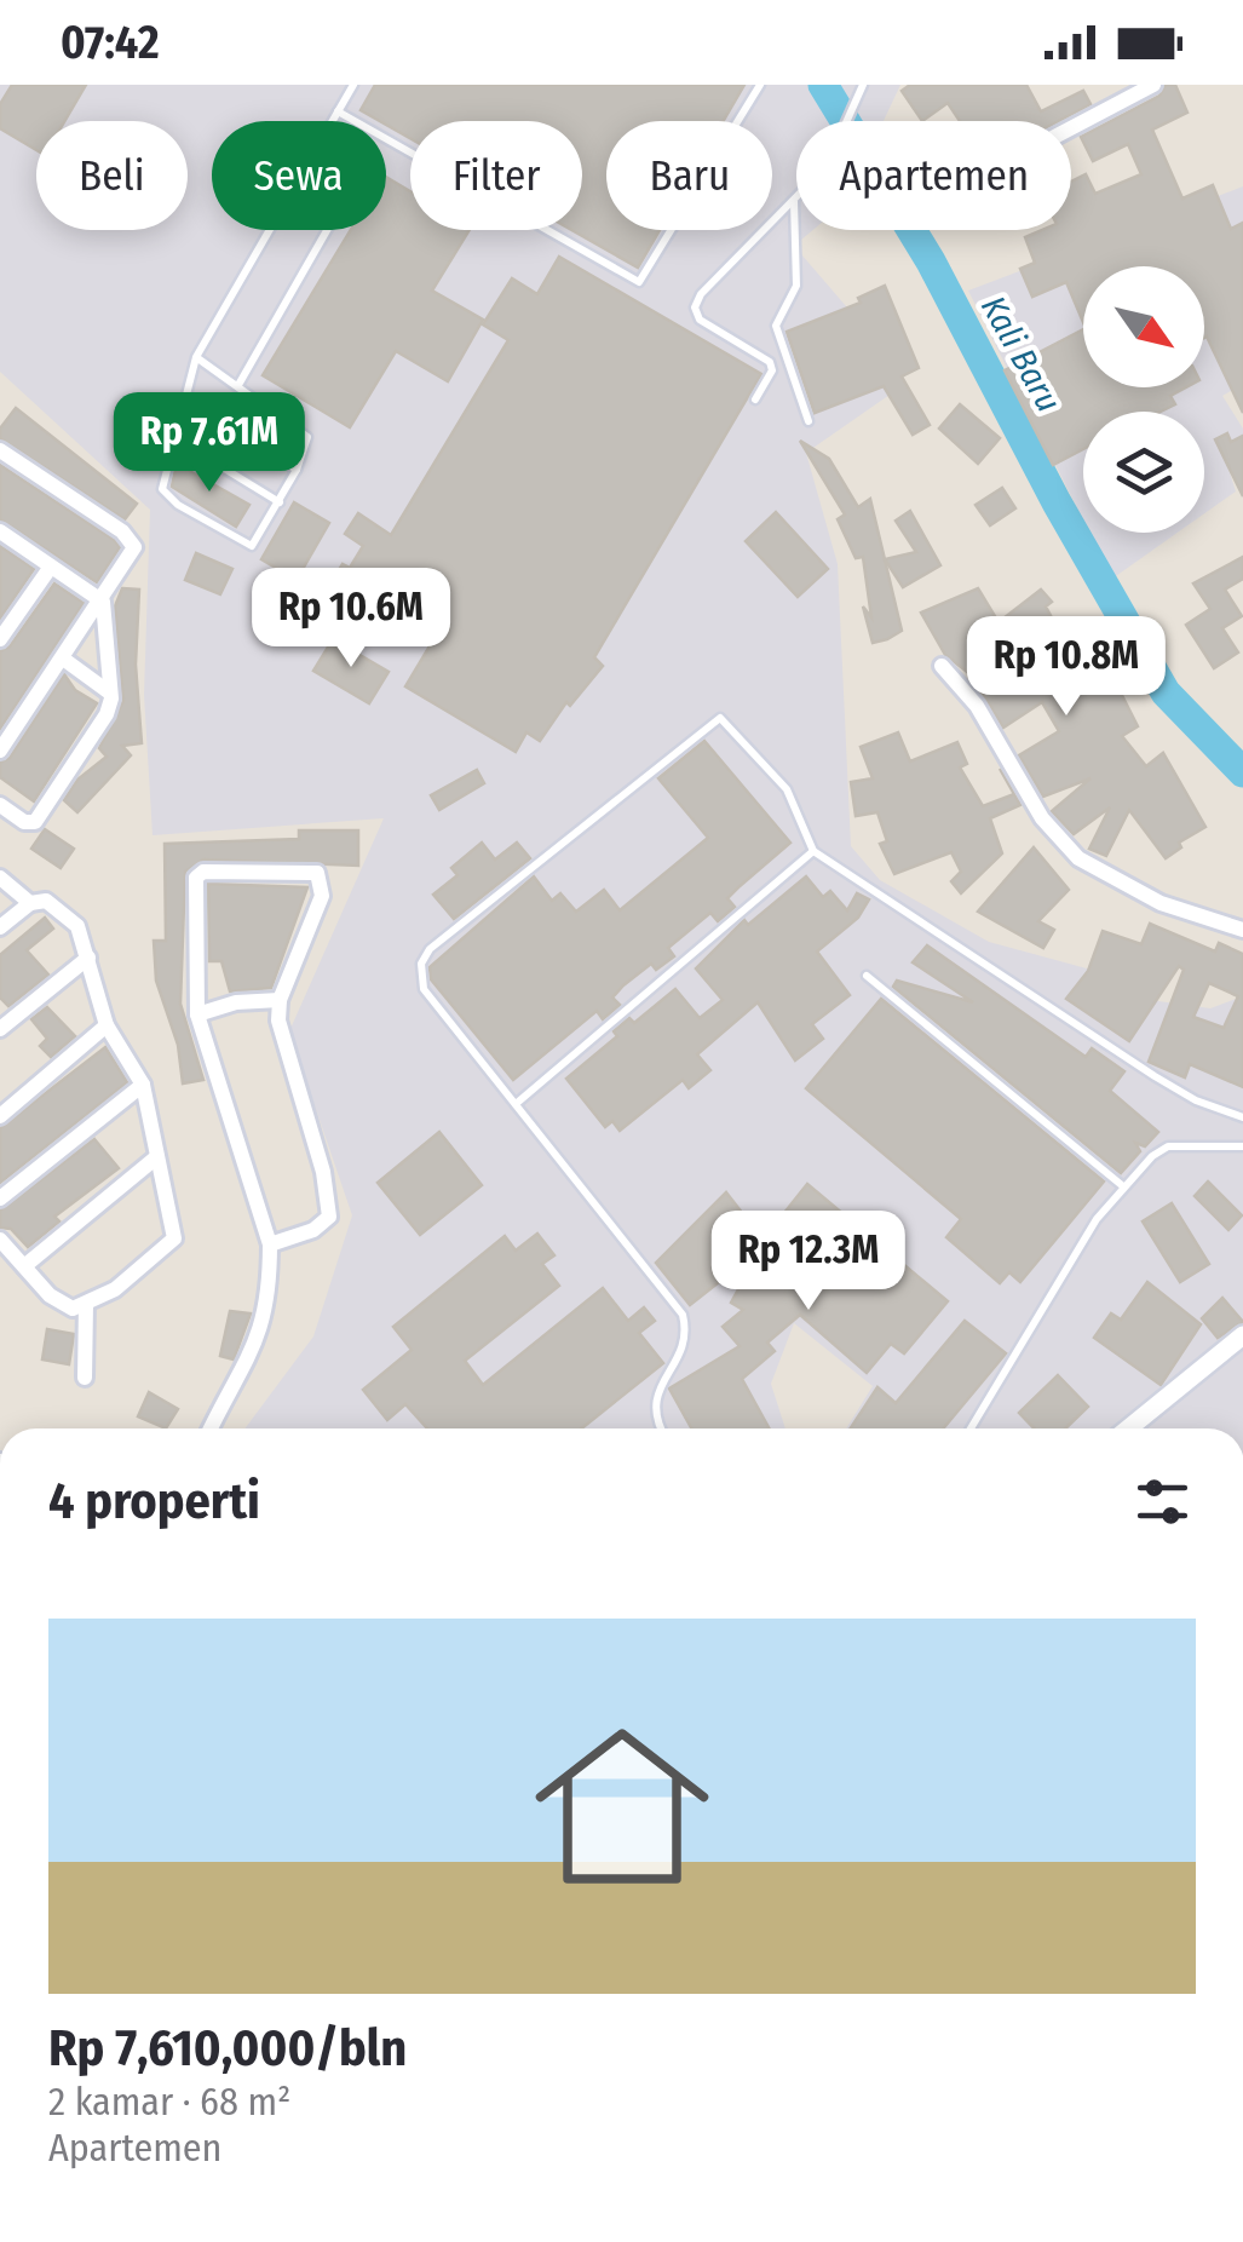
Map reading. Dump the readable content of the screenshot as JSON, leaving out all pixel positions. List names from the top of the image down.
{
  "water": ["Kali Baru"],
  "north": "bottom right",
  "page": {
    "status": "07:42",
    "chip": [
      "Beli",
      "Sewa",
      "Filter",
      "Baru",
      "Apartemen"
    ],
    "price": [
      "Rp 7.61M",
      "Rp 10.6M",
      "Rp 10.8M",
      "Rp 12.3M"
    ],
    "heading": "4 properti",
    "list": [
      {
        "name": "Rp 7,610,000/bln",
        "note": "2 kamar · 68 m² · Apartemen"
      }
    ]
  }
}
